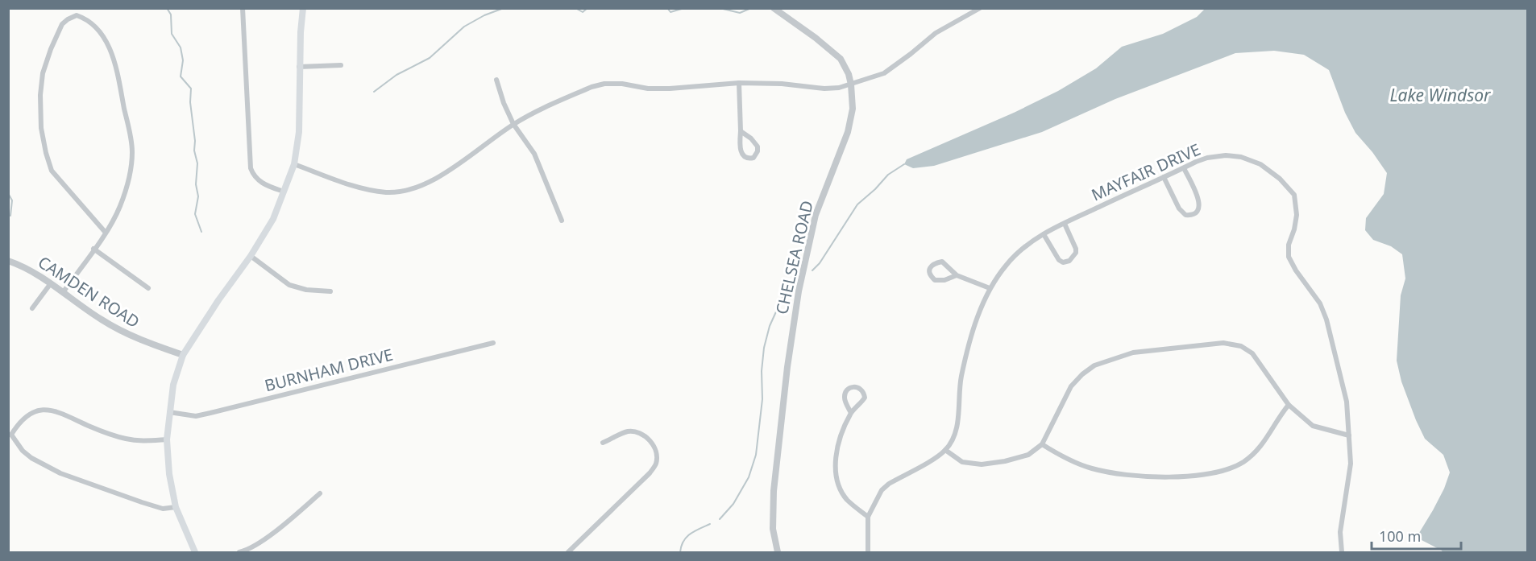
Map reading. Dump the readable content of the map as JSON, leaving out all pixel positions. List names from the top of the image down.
{
  "streets": {
    "street": [
      "MAYFAIR DRIVE",
      "CHELSEA ROAD",
      "CAMDEN ROAD",
      "BURNHAM DRIVE"
    ]
  },
  "water": ["Lake Windsor"],
  "scale_bar": "100 m"
}
